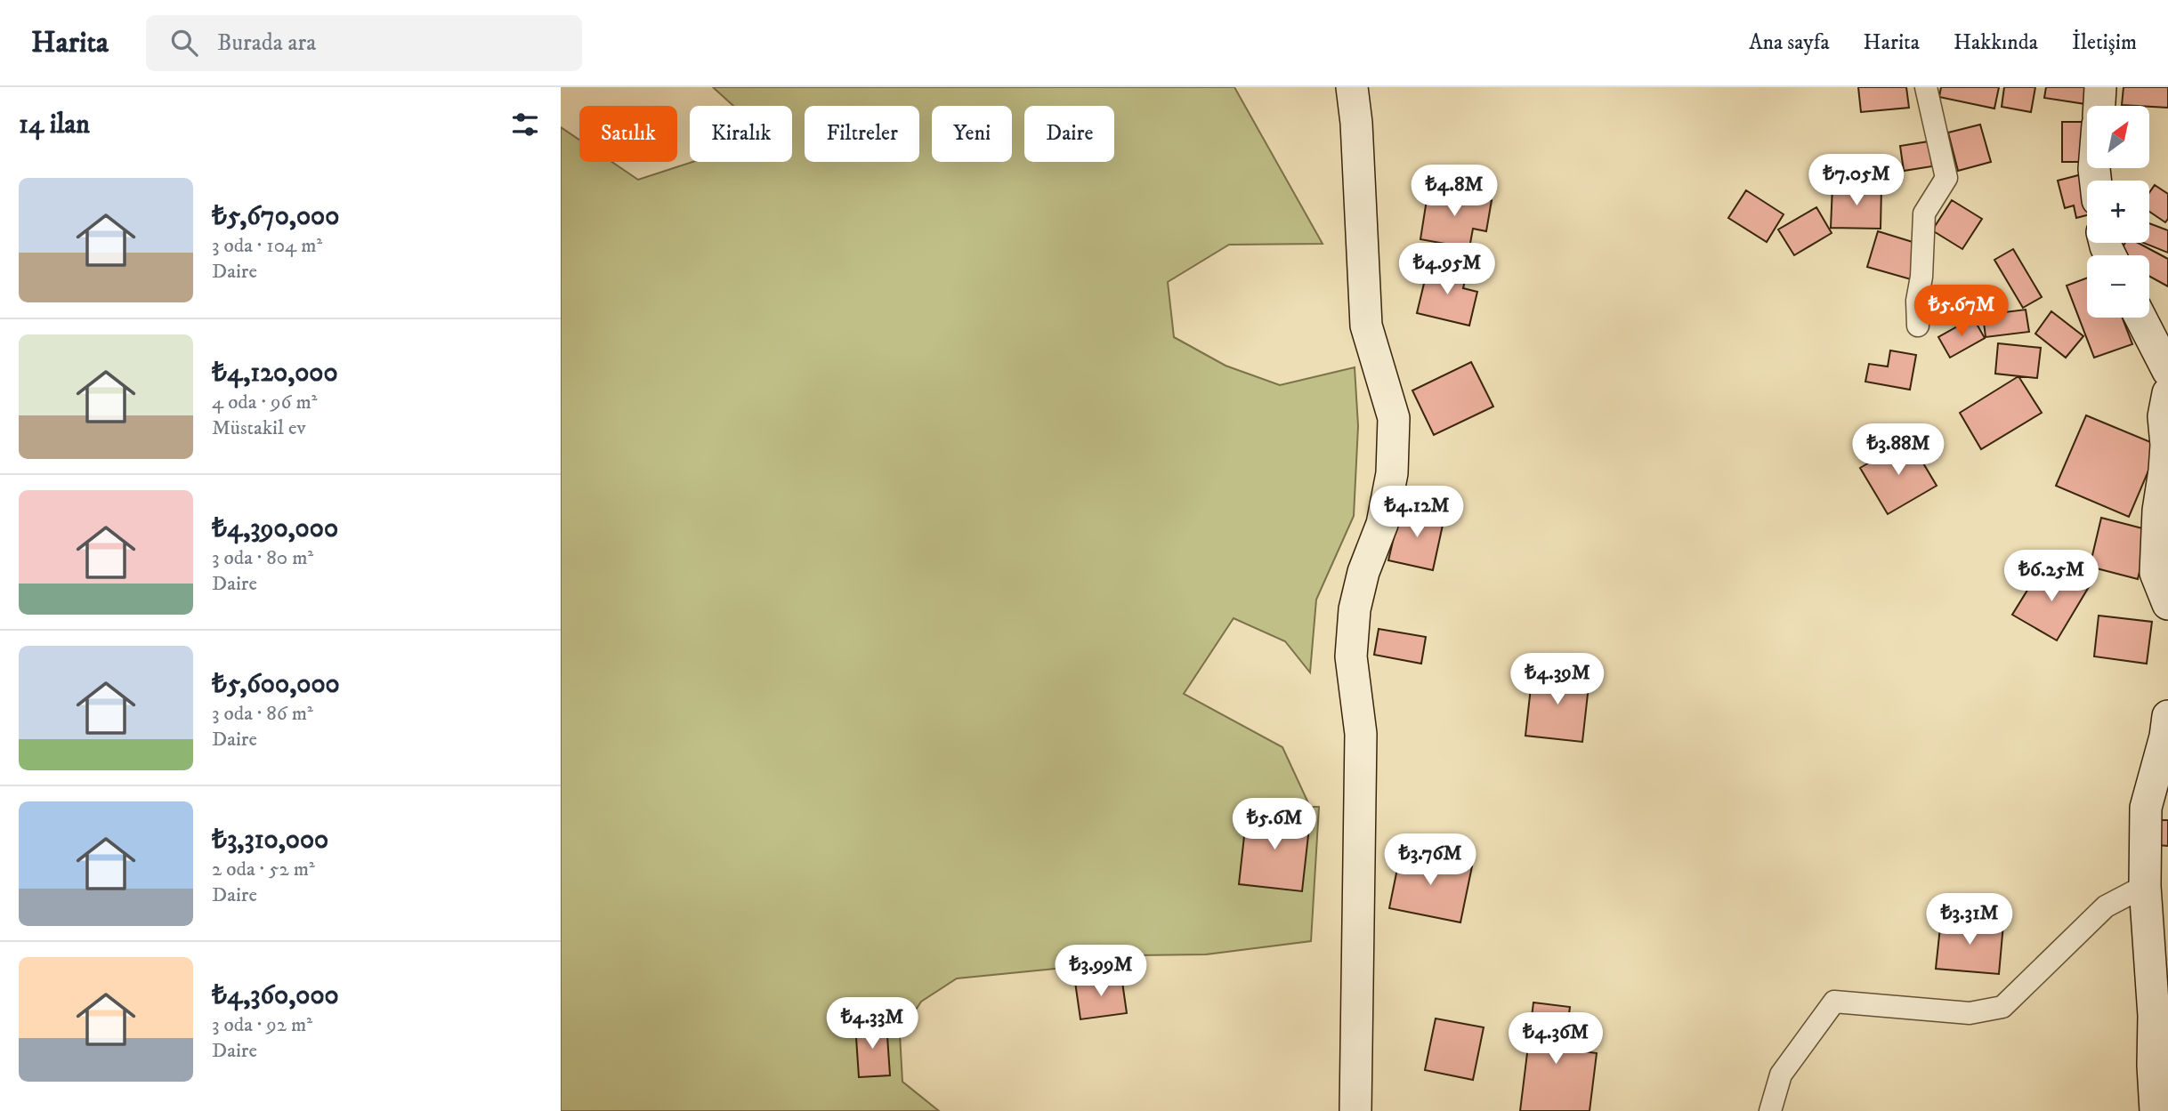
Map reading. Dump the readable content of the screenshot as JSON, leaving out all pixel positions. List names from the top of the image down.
{
  "north": "top right",
  "page": {
    "header": "Harita",
    "search": "Burada ara",
    "nav": [
      "Ana sayfa",
      "Harita",
      "Hakkında",
      "İletişim"
    ],
    "heading": "14 ilan",
    "map_buttons": ["+", "−"],
    "chip": [
      "Satılık",
      "Kiralık",
      "Filtreler",
      "Yeni",
      "Daire"
    ],
    "price": [
      "₺7.05M",
      "₺4.8M",
      "₺4.95M",
      "₺5.67M",
      "₺3.88M",
      "₺4.12M",
      "₺6.25M",
      "₺4.39M",
      "₺5.6M",
      "₺3.76M",
      "₺3.31M",
      "₺3.99M",
      "₺4.33M",
      "₺4.36M"
    ],
    "list": [
      {
        "name": "₺5,670,000",
        "note": "3 oda · 104 m² · Daire"
      },
      {
        "name": "₺4,120,000",
        "note": "4 oda · 96 m² · Müstakil ev"
      },
      {
        "name": "₺4,390,000",
        "note": "3 oda · 80 m² · Daire"
      },
      {
        "name": "₺5,600,000",
        "note": "3 oda · 86 m² · Daire"
      },
      {
        "name": "₺3,310,000",
        "note": "2 oda · 52 m² · Daire"
      },
      {
        "name": "₺4,360,000",
        "note": "3 oda · 92 m² · Daire"
      }
    ]
  }
}
